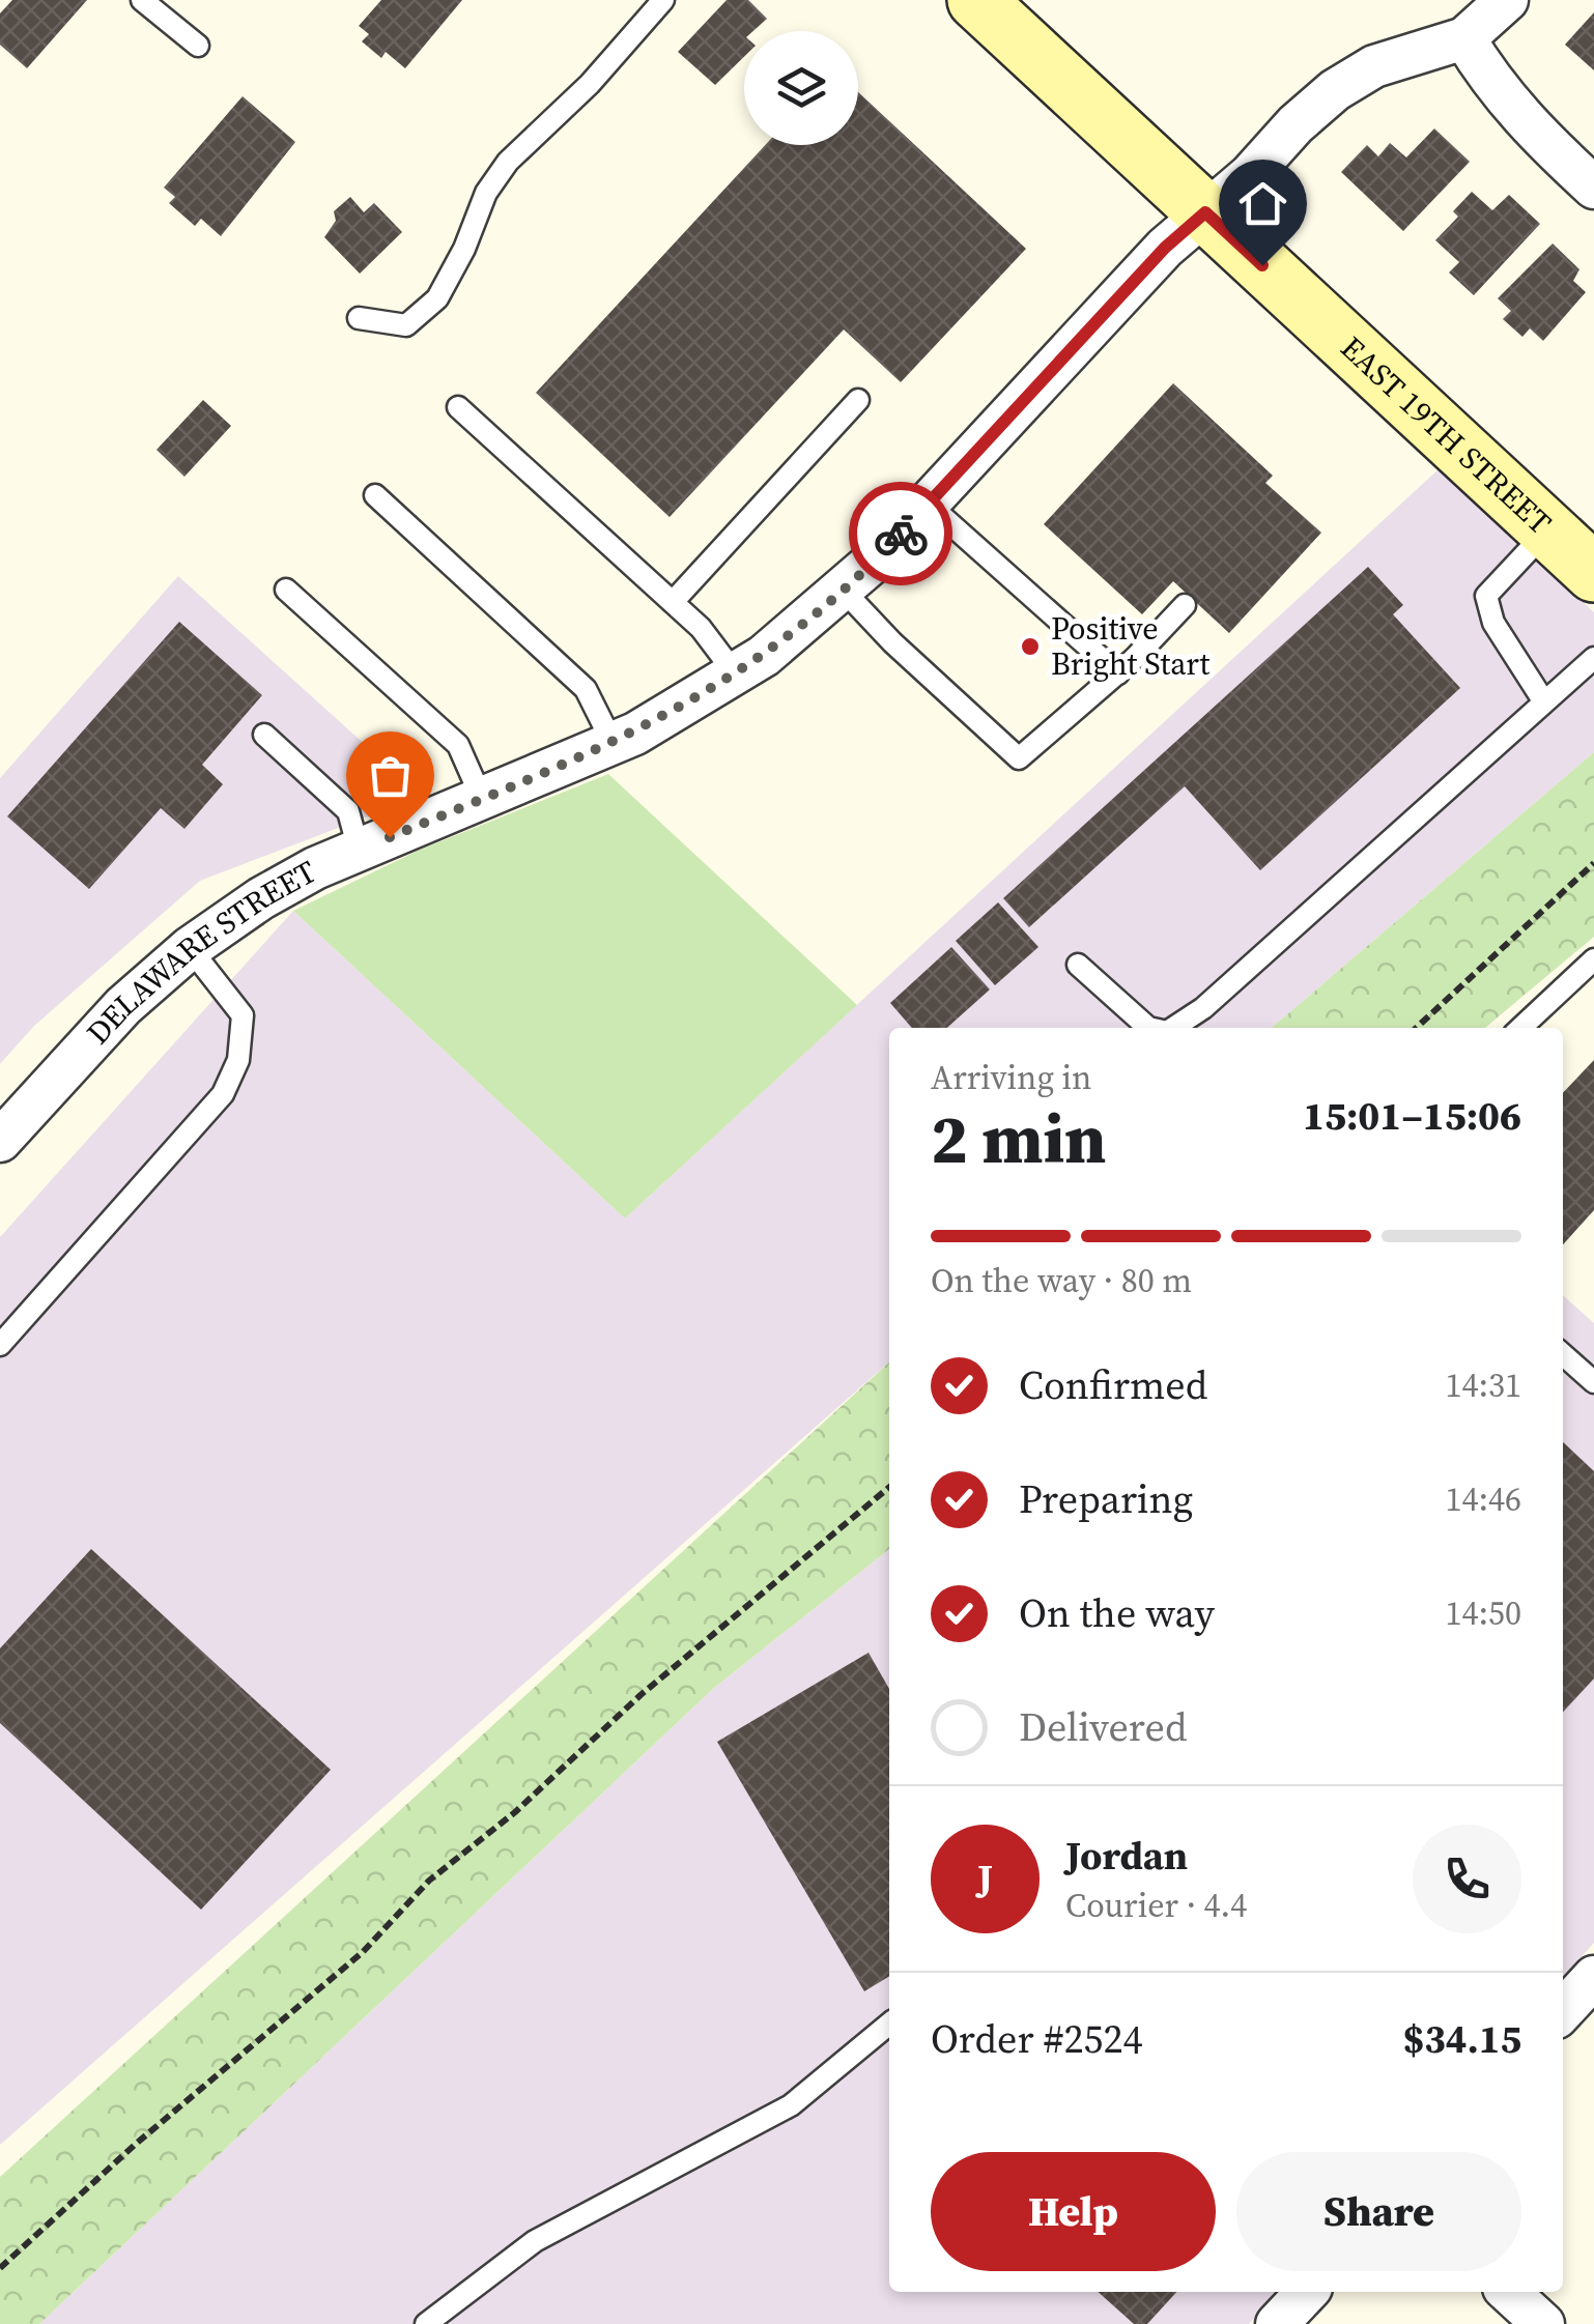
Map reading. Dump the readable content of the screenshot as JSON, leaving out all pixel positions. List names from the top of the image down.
{
  "streets": {
    "main road": ["EAST 19TH STREET"],
    "street": ["DELAWARE STREET"]
  },
  "crossings": [
    ["EAST 19TH STREET", "DELAWARE STREET"]
  ],
  "places": ["Positive Bright Start"],
  "page": {
    "heading": ["2 min", "Arriving in", "15:01–15:06"],
    "panel": [
      "Jordan",
      "Courier · 4.4",
      "Order #2524",
      "$34.15"
    ],
    "bar": "On the way · 80 m",
    "list": [
      ["Confirmed", "14:31"],
      ["Preparing", "14:46"],
      ["On the way", "14:50"],
      "Delivered"
    ],
    "round": "J",
    "buttons": ["Help", "Share"]
  }
}
